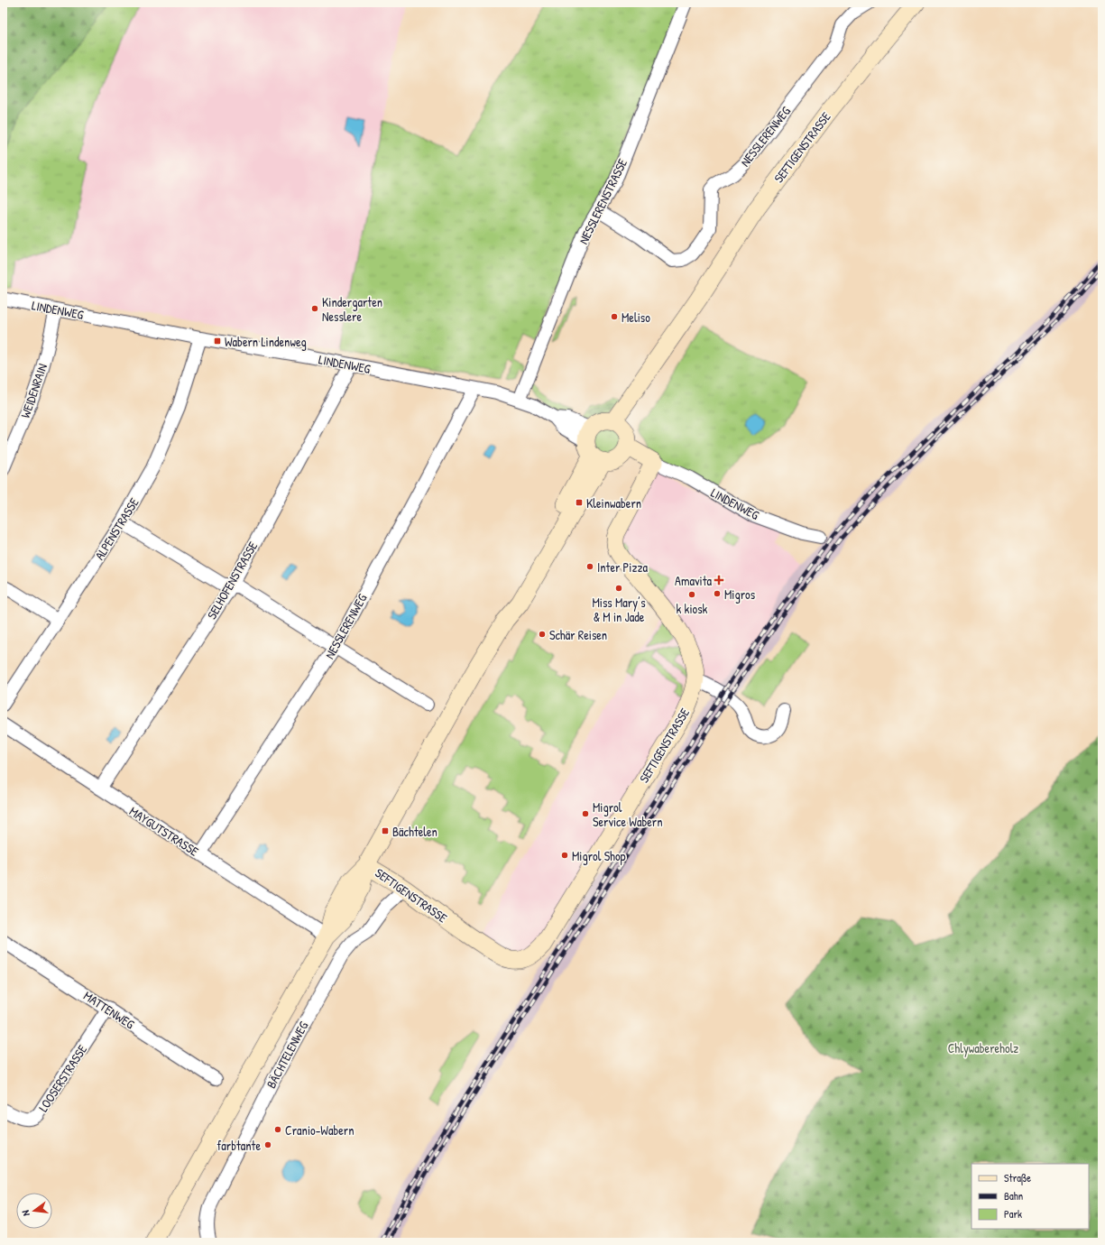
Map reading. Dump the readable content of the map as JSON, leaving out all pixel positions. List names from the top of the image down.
{
  "streets": {
    "main road": ["SEFTIGENSTRASSE", "LINDENWEG"],
    "street": [
      "NESSLERENWEG",
      "NESSLERENSTRASSE",
      "WEIDENRAIN",
      "ALPENSTRASSE",
      "SELHOFENSTRASSE",
      "MAYGUTSTRASSE",
      "MATTENWEG",
      "BÄCHTELENWEG",
      "LOOSERSTRASSE"
    ]
  },
  "crossings": [
    ["NESSLERENWEG", "NESSLERENSTRASSE"],
    ["NESSLERENWEG", "LINDENWEG"],
    ["NESSLERENWEG", "MAYGUTSTRASSE"],
    ["SEFTIGENSTRASSE", "LINDENWEG"],
    ["SEFTIGENSTRASSE", "MAYGUTSTRASSE"],
    ["SEFTIGENSTRASSE", "BÄCHTELENWEG"],
    ["NESSLERENSTRASSE", "LINDENWEG"],
    ["LINDENWEG", "WEIDENRAIN"],
    ["LINDENWEG", "ALPENSTRASSE"],
    ["LINDENWEG", "SELHOFENSTRASSE"],
    ["SELHOFENSTRASSE", "MAYGUTSTRASSE"],
    ["MATTENWEG", "LOOSERSTRASSE"]
  ],
  "parks": ["Chlywabereholz"],
  "places": {
    "other": [
      "Kindergarten Nesslere",
      "Meliso",
      "Inter Pizza",
      "Miss Mary’s & M in Jade",
      "Migros",
      "k kiosk",
      "Schär Reisen",
      "Migrol Service Wabern",
      "Migrol Shop",
      "Cranio-Wabern",
      "farbtante"
    ],
    "transit": ["Wabern Lindenweg", "Kleinwabern", "Bächtelen"],
    "health": ["Amavita"]
  },
  "legend": ["Straße", "Bahn", "Park"],
  "north": "left"
}
